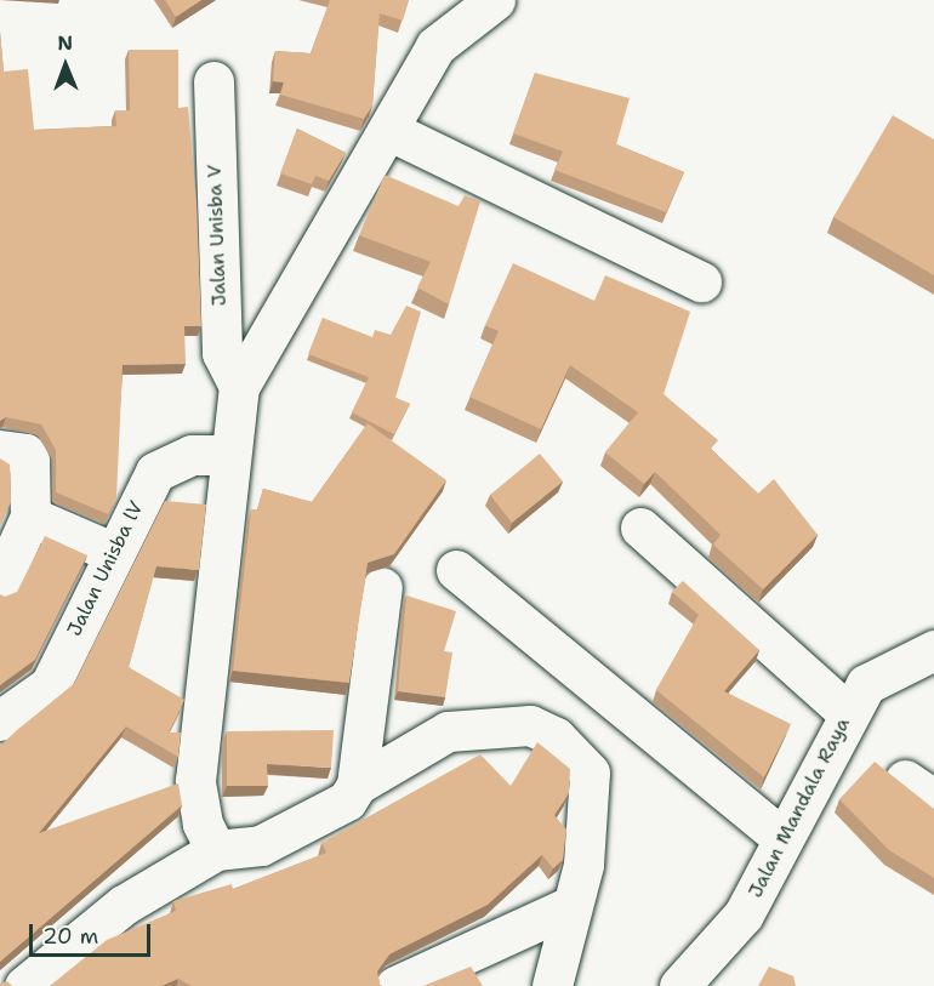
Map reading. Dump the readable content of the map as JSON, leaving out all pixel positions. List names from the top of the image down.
{
  "streets": {
    "street": ["Jalan Unisba V", "Jalan Unisba lV", "Jalan Mandala Raya"]
  },
  "scale_bar": "20 m",
  "north": "top"
}
